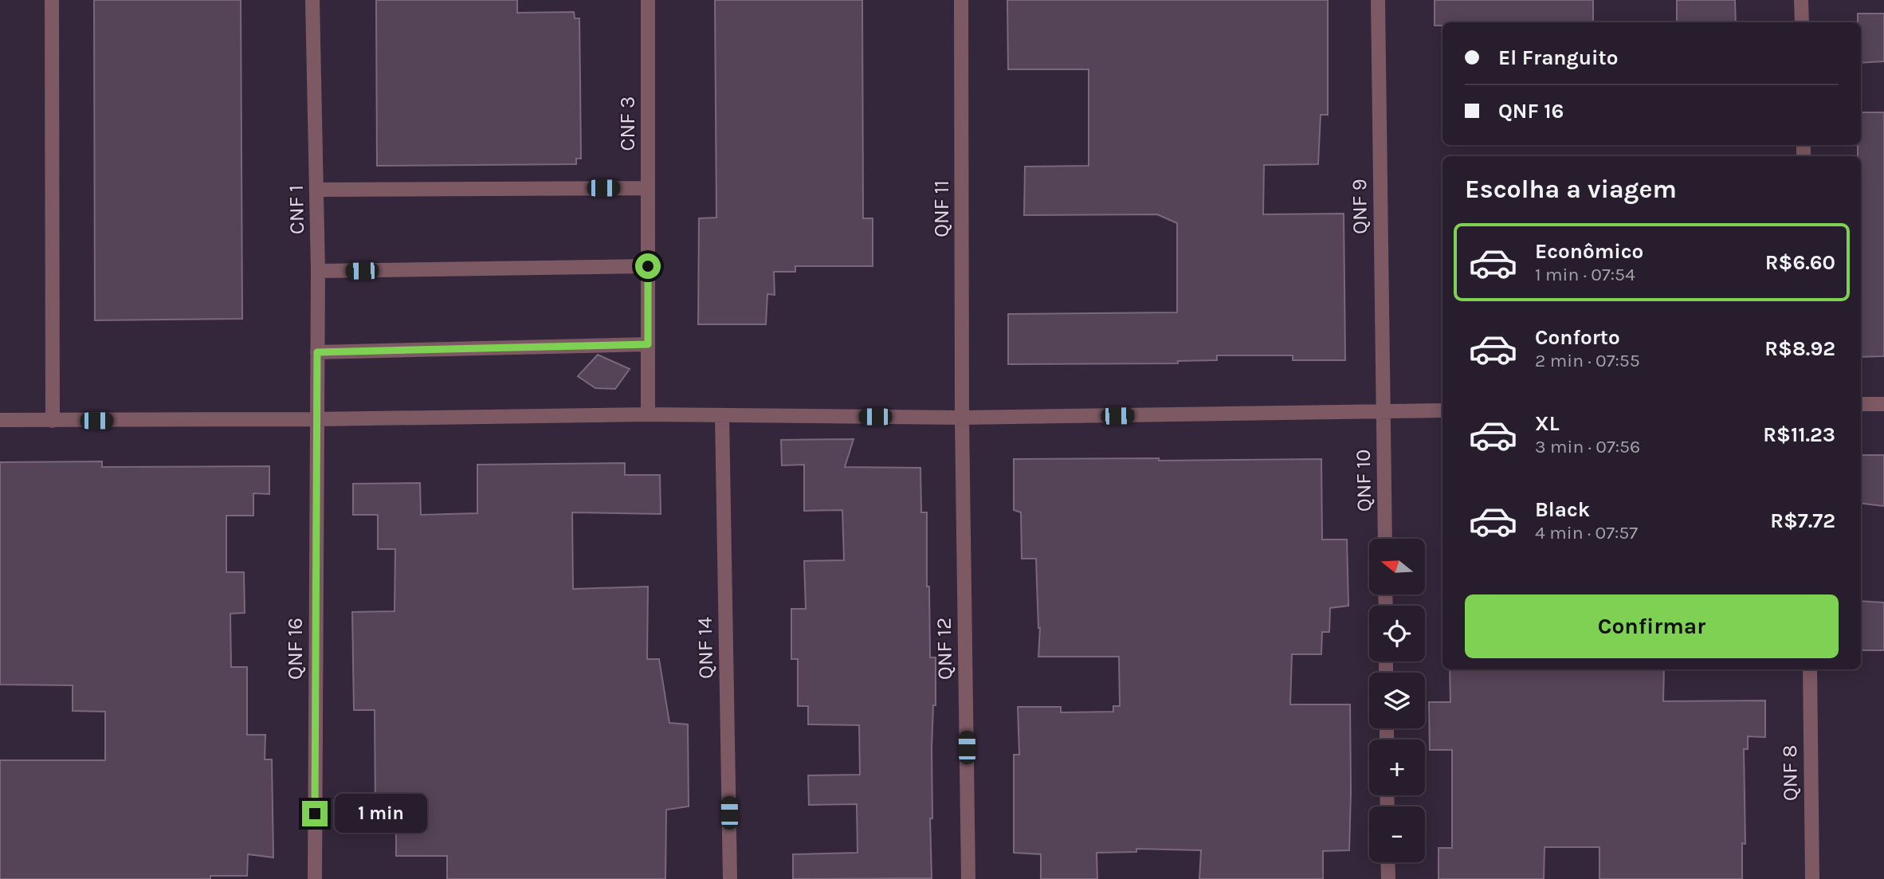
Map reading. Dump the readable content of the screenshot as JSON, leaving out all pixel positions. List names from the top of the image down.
{
  "streets": {
    "street": [
      "CNF 3",
      "QNF 9",
      "QNF 11",
      "CNF 1",
      "QNF 10",
      "QNF 14",
      "QNF 16",
      "QNF 12",
      "QNF 8"
    ]
  },
  "crossings": [
    ["QNF 9", "QNF 10"],
    ["QNF 11", "QNF 12"],
    ["CNF 1", "QNF 16"]
  ],
  "north": "left",
  "page": {
    "banner": ["El Franguito", "QNF 16"],
    "heading": "Escolha a viagem",
    "list": [
      {
        "name": "Econômico",
        "note": "1 min · 07:54",
        "value": "R$6.60"
      },
      {
        "name": "Conforto",
        "note": "2 min · 07:55",
        "value": "R$8.92"
      },
      {
        "name": "XL",
        "note": "3 min · 07:56",
        "value": "R$11.23"
      },
      {
        "name": "Black",
        "note": "4 min · 07:57",
        "value": "R$7.72"
      }
    ],
    "map_buttons": ["+", "−"],
    "buttons": "Confirmar",
    "bubble": "1 min"
  }
}
